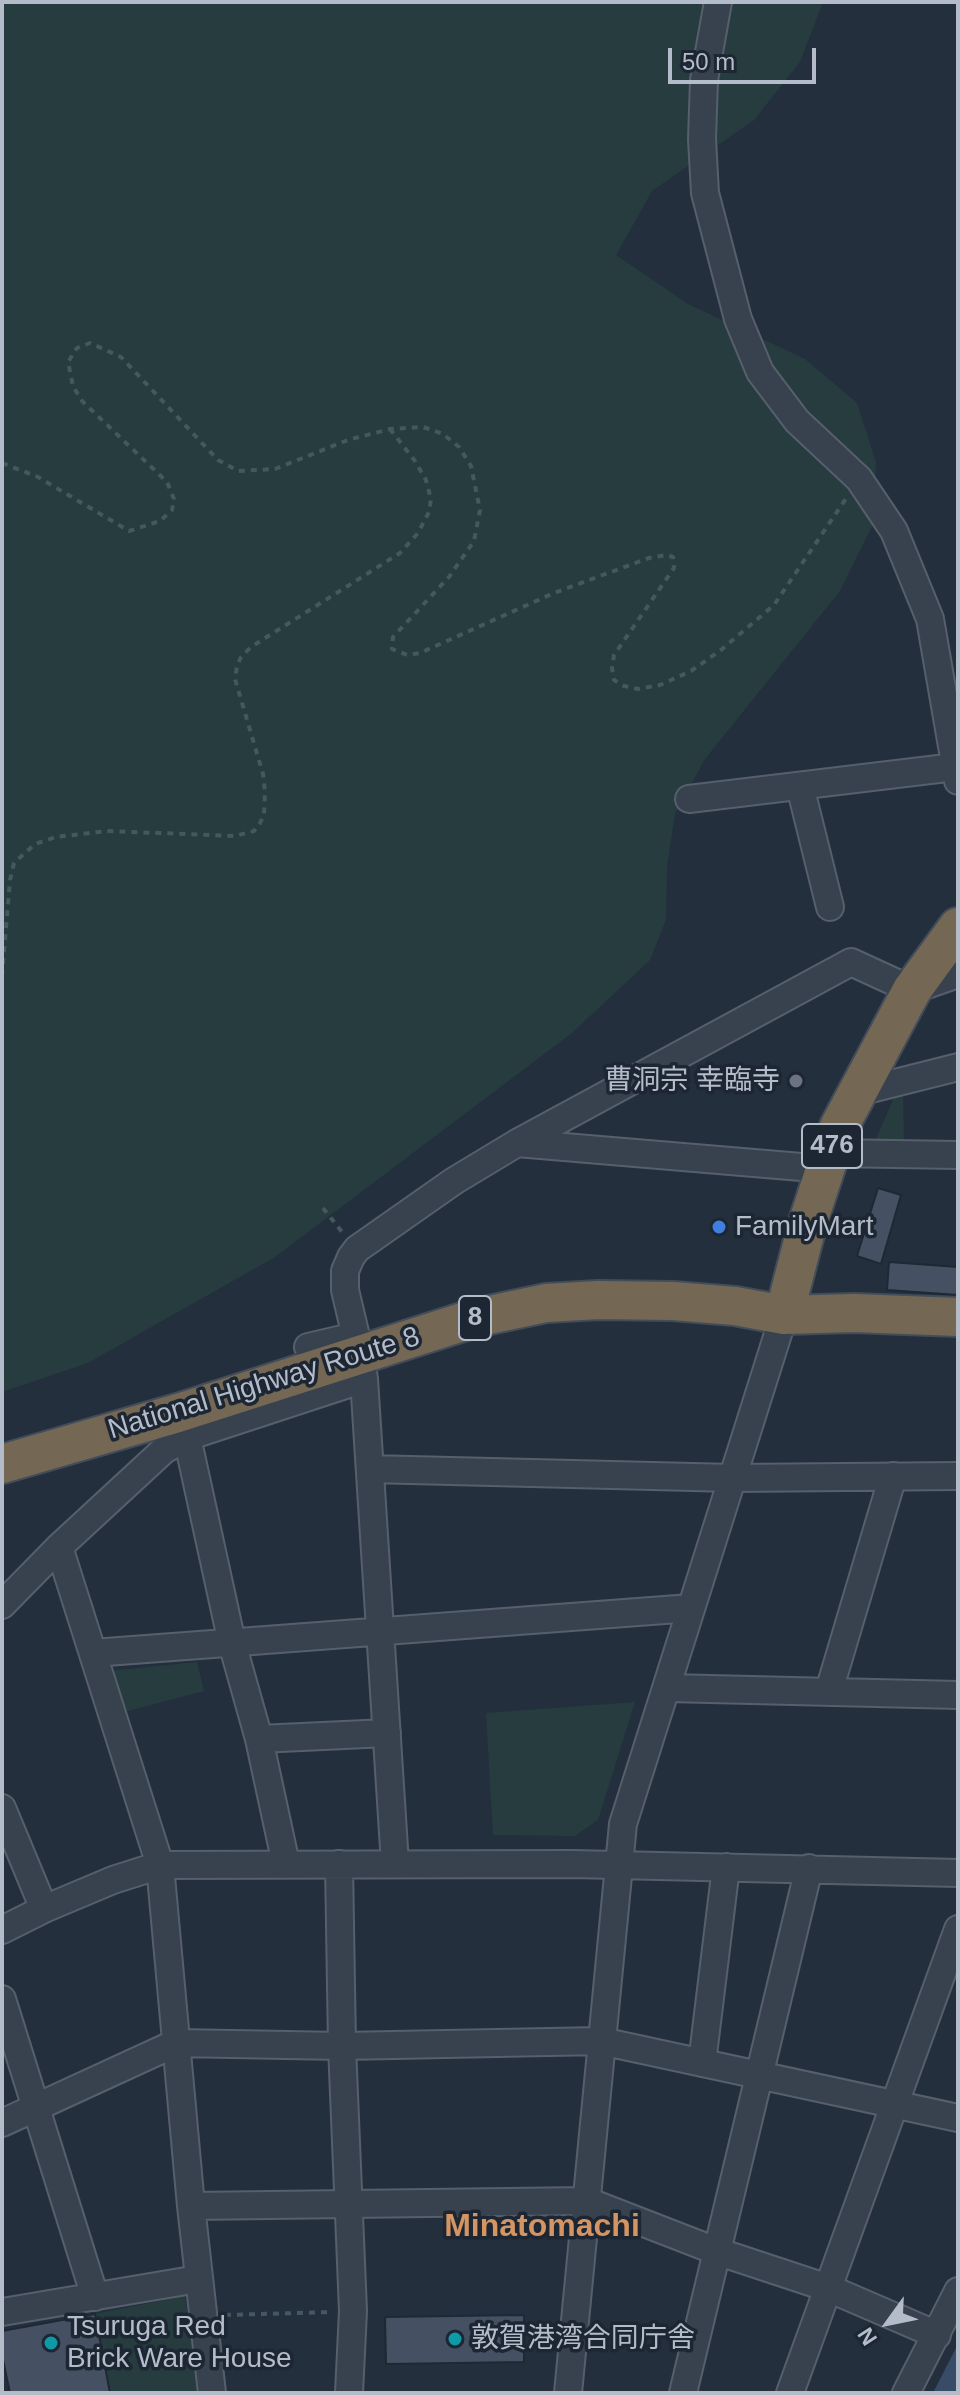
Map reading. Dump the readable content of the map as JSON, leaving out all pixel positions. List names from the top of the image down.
{
  "streets": {
    "highway": ["476", "8", "National Highway Route 8"]
  },
  "crossings": [
    ["476", "National Highway Route 8"]
  ],
  "districts": ["Minatomachi"],
  "places": [
    "曹洞宗 幸臨寺",
    "FamilyMart",
    "敦賀港湾合同庁舎",
    "Tsuruga Red Brick Ware House"
  ],
  "scale_bar": "50 m",
  "north": "bottom left"
}
